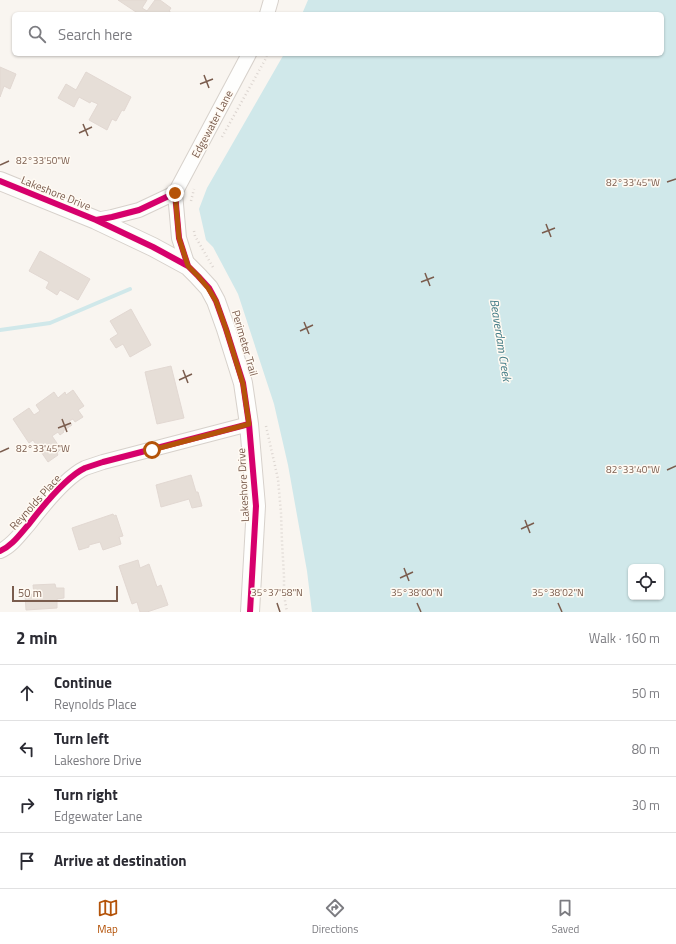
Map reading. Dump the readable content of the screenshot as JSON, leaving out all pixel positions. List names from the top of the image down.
{
  "streets": {
    "street": ["Edgewater Lane", "Lakeshore Drive", "Reynolds Place"],
    "cycle path": ["Perimeter Trail"]
  },
  "crossings": [
    ["Lakeshore Drive", "Reynolds Place"]
  ],
  "water": ["Beaverdam Creek"],
  "scale_bar": "50 m",
  "page": {
    "search": "Search here",
    "scale": "50 m",
    "heading": ["2 min", "Walk · 160 m"],
    "list": [
      ["Continue", "Reynolds Place", "50 m"],
      ["Turn left", "Lakeshore Drive", "80 m"],
      ["Turn right", "Edgewater Lane", "30 m"],
      "Arrive at destination"
    ],
    "nav": ["Map", "Directions", "Saved"]
  },
  "coordinates": [
    "82°33'50\"W",
    "82°33'45\"W",
    "82°33'40\"W",
    "35°37'58\"N",
    "35°38'00\"N",
    "35°38'02\"N"
  ]
}
